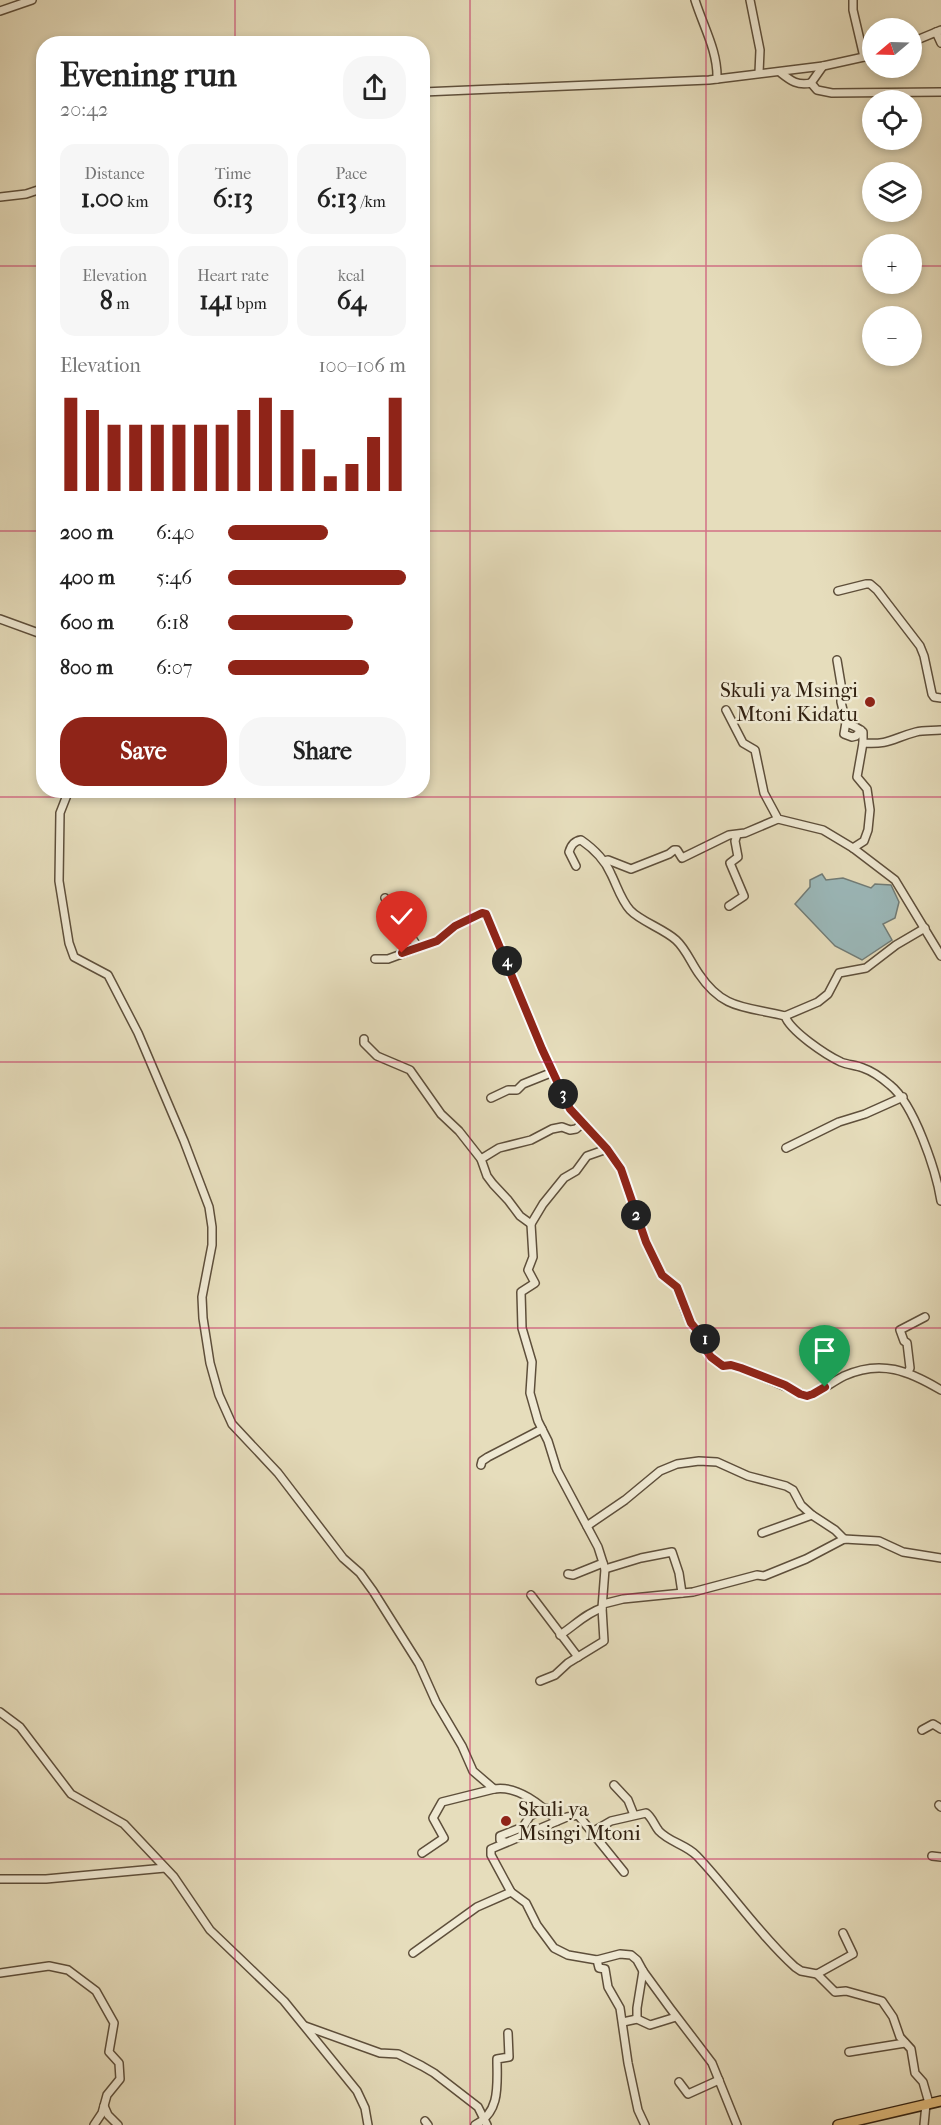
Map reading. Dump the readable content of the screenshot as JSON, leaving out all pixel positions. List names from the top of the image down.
{
  "places": ["Skuli ya Msingi Mtoni Kidatu", "Skuli ya Msingi Mtoni"],
  "north": "left",
  "page": {
    "map_buttons": ["+", "−"],
    "heading": ["Evening run", "20:42"],
    "stats": [
      ["Distance", "1.00 km"],
      ["Time", "6:13"],
      ["Pace", "6:13 /km"],
      ["Elevation", "8 m"],
      ["Heart rate", "141 bpm"],
      ["kcal", "64"]
    ],
    "chart": ["Elevation", "100–106 m"],
    "list": [
      {
        "name": "200 m",
        "note": "6:40"
      },
      {
        "name": "400 m",
        "note": "5:46"
      },
      {
        "name": "600 m",
        "note": "6:18"
      },
      {
        "name": "800 m",
        "note": "6:07"
      }
    ],
    "buttons": ["Save", "Share"],
    "pins": [
      "4",
      "3",
      "2",
      "1"
    ]
  }
}
